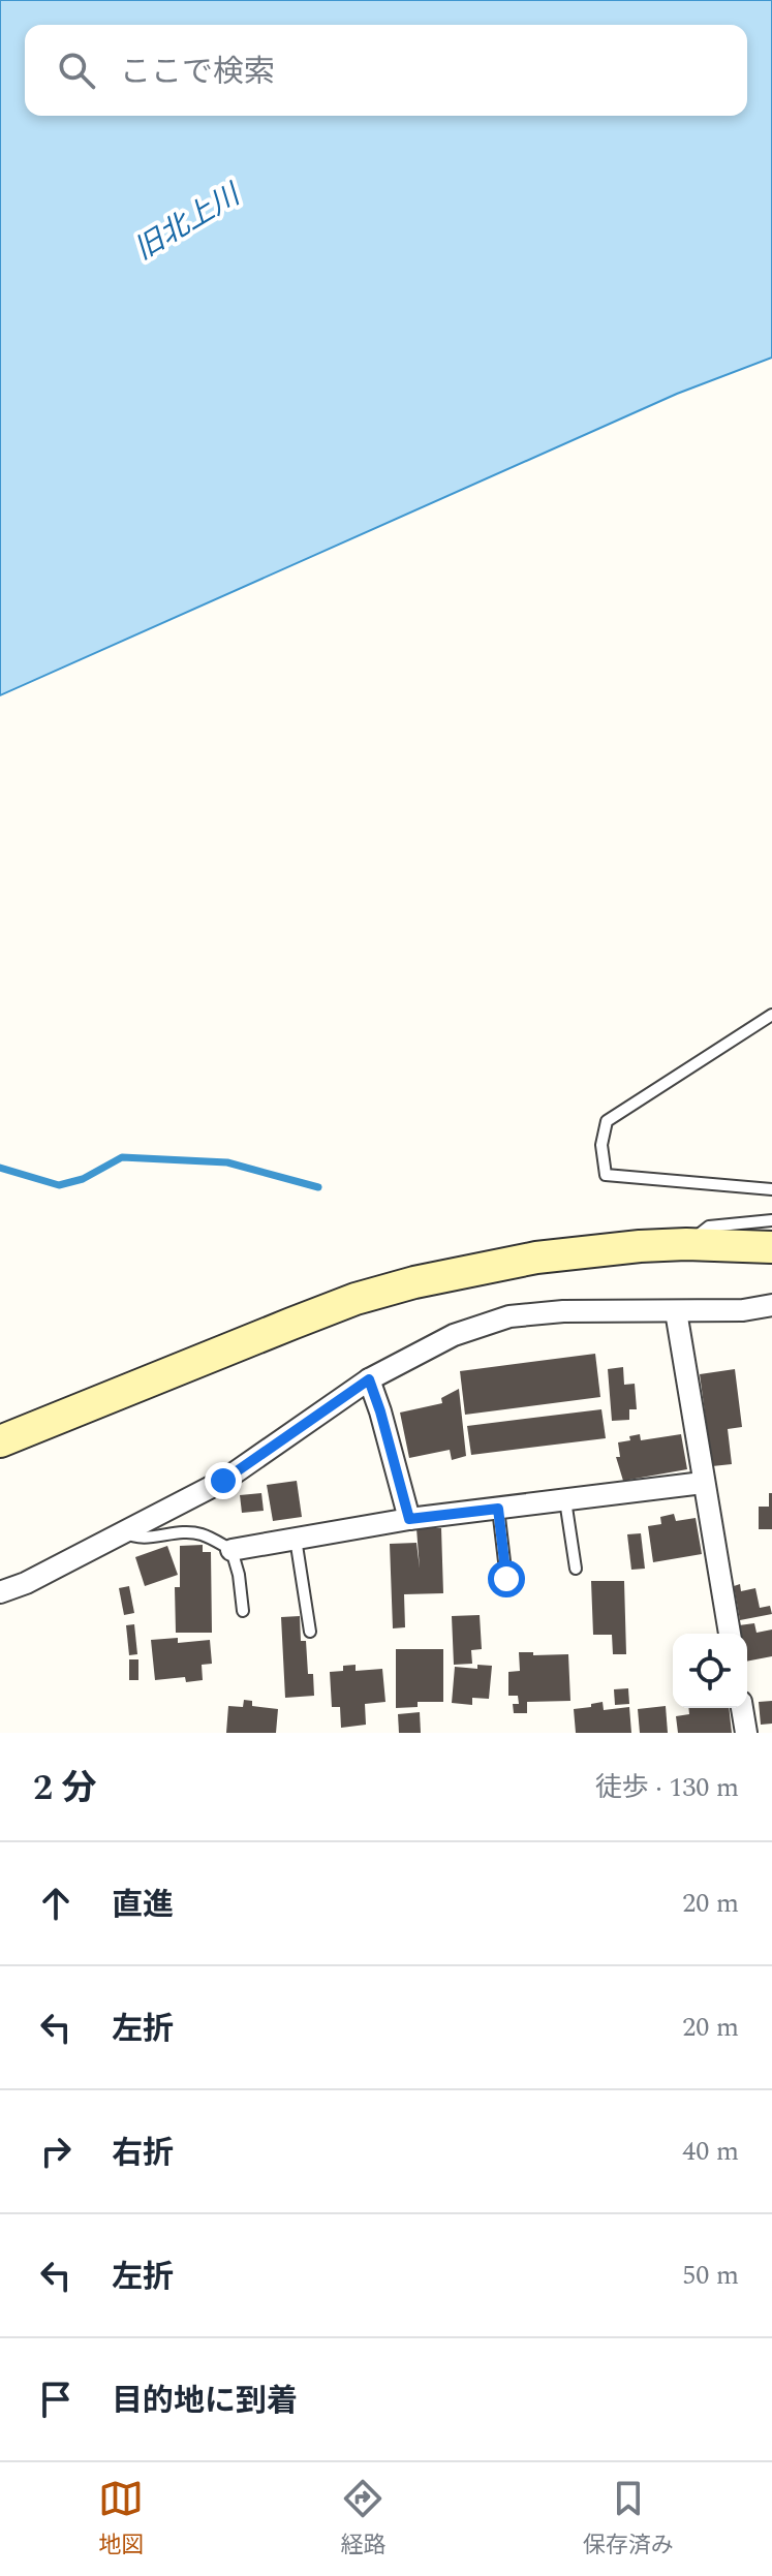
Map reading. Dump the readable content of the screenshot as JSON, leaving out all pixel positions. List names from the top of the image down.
{
  "water": ["旧北上川"],
  "page": {
    "search": "ここで検索",
    "heading": ["2 分", "徒歩 · 130 m"],
    "list": [
      ["直進", "20 m"],
      ["左折", "20 m"],
      ["右折", "40 m"],
      ["左折", "50 m"],
      "目的地に到着"
    ],
    "nav": ["地図", "経路", "保存済み"]
  }
}
